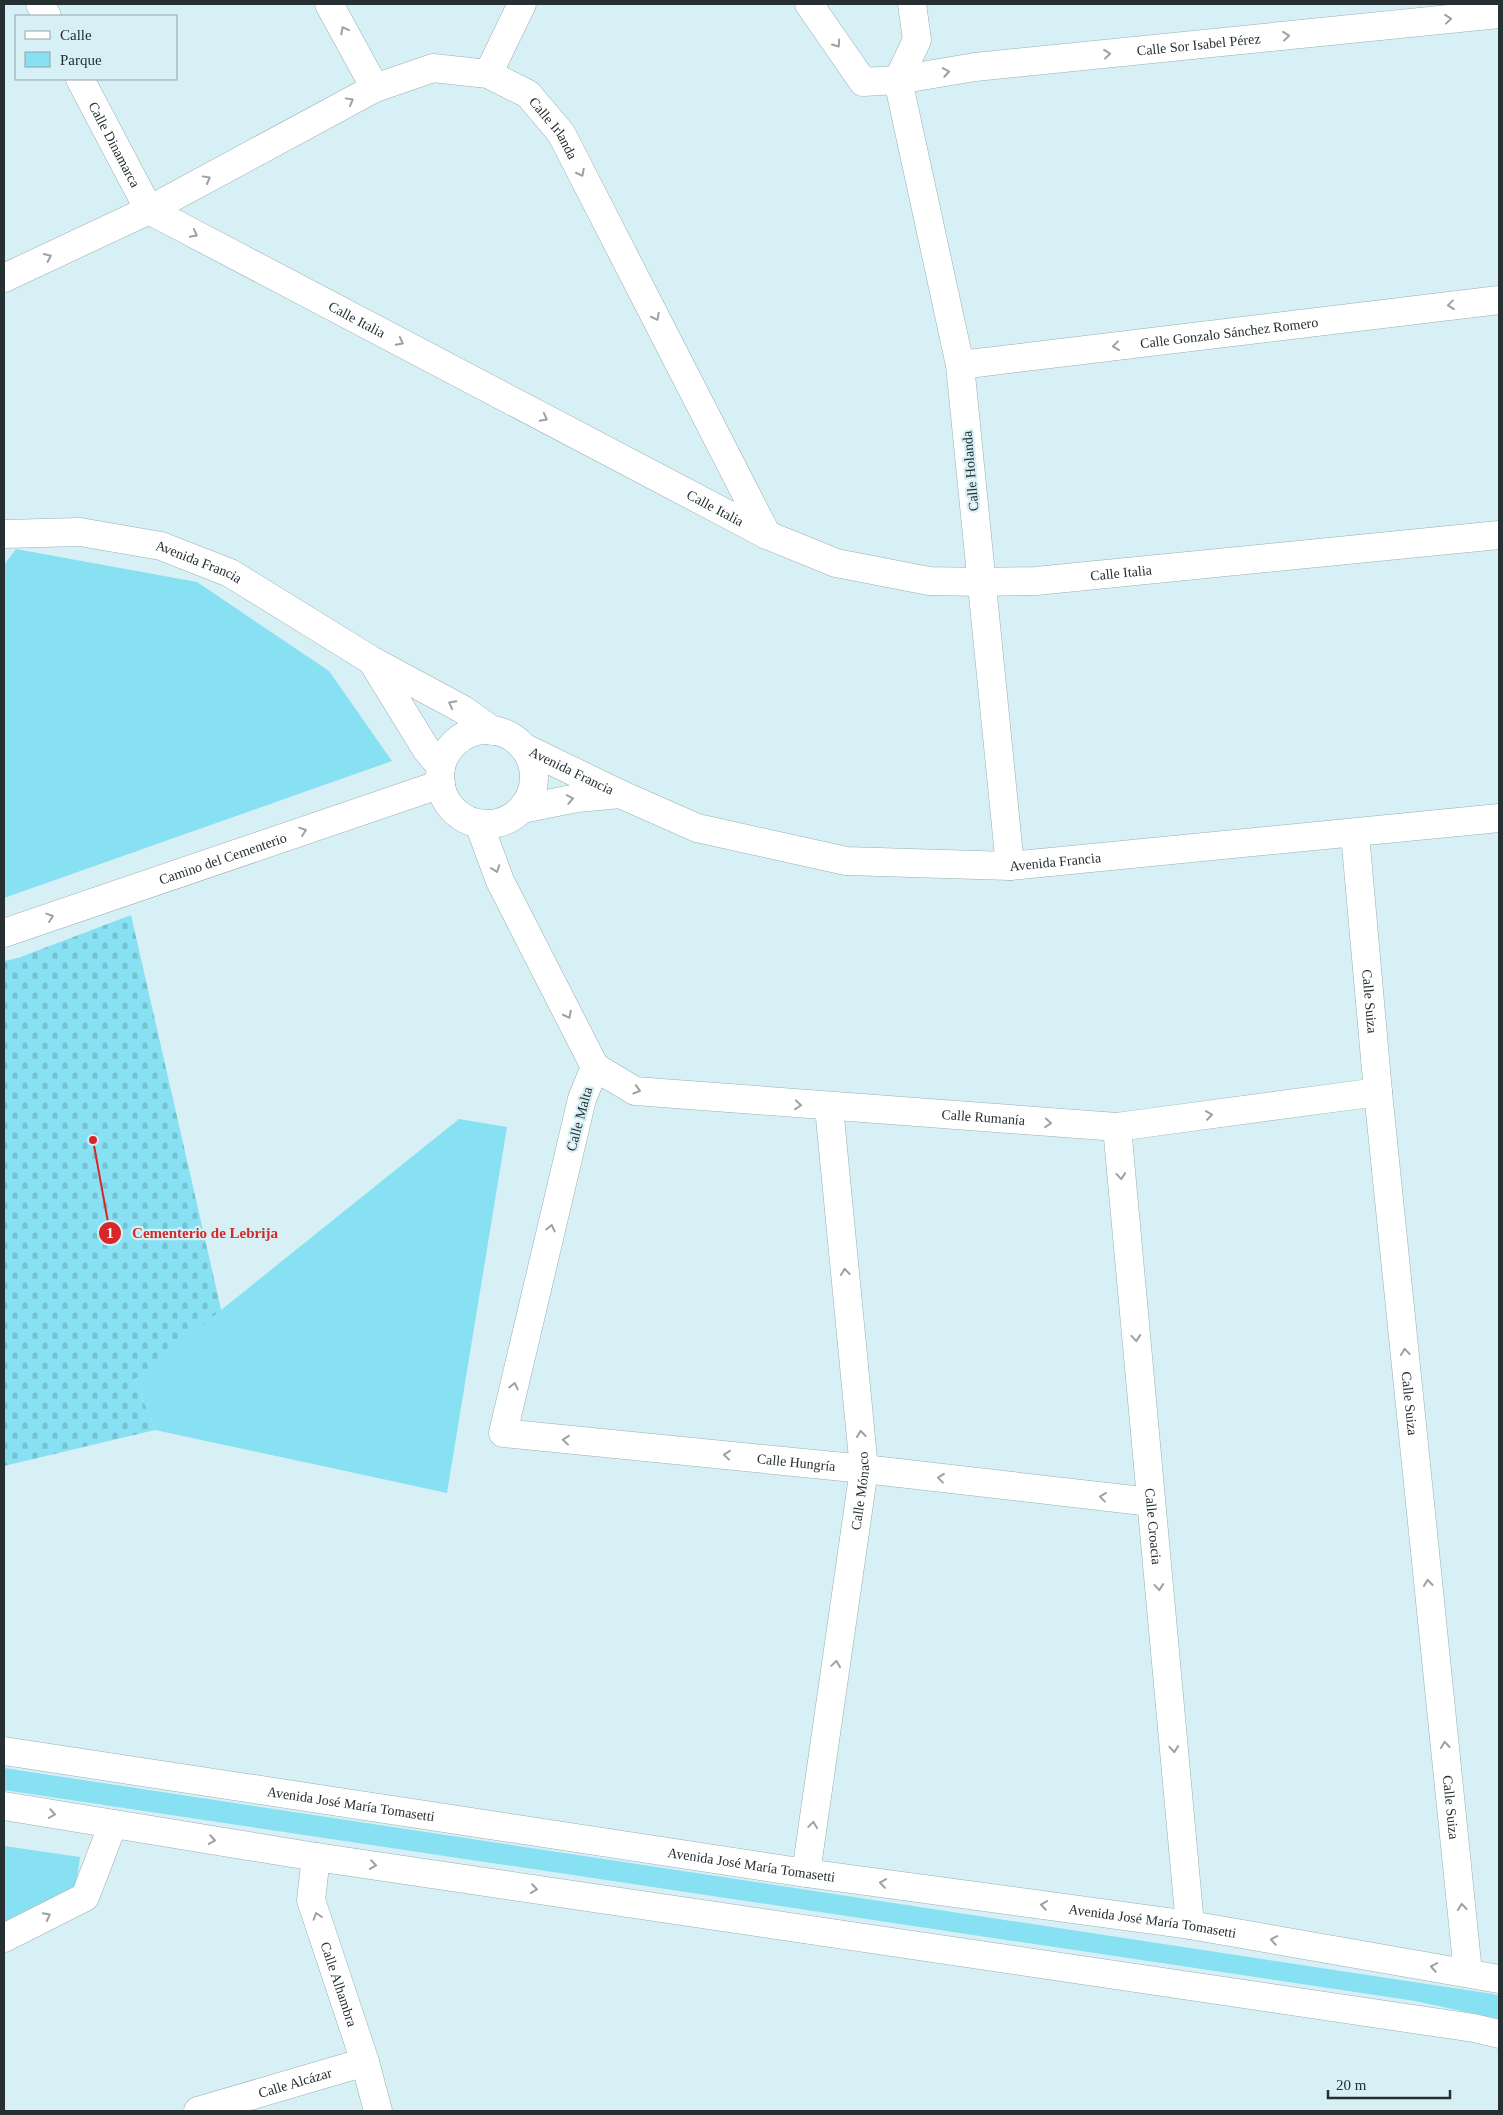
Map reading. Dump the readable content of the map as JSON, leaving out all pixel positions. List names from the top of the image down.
{
  "streets": {
    "street": [
      "Calle Sor Isabel Pérez",
      "Calle Irlanda",
      "Calle Dinamarca",
      "Calle Italia",
      "Calle Gonzalo Sánchez Romero",
      "Calle Holanda",
      "Avenida Francia",
      "Camino del Cementerio",
      "Calle Suiza",
      "Calle Rumanía",
      "Calle Malta",
      "Calle Hungría",
      "Calle Mónaco",
      "Calle Croacia",
      "Avenida José María Tomasetti",
      "Calle Alhambra",
      "Calle Alcázar"
    ]
  },
  "crossings": [
    ["Calle Sor Isabel Pérez", "Calle Holanda"],
    ["Calle Irlanda", "Calle Dinamarca"],
    ["Calle Irlanda", "Calle Italia"],
    ["Calle Dinamarca", "Calle Italia"],
    ["Calle Italia", "Calle Holanda"],
    ["Calle Gonzalo Sánchez Romero", "Calle Holanda"],
    ["Calle Holanda", "Avenida Francia"],
    ["Avenida Francia", "Camino del Cementerio"],
    ["Avenida Francia", "Calle Suiza"],
    ["Calle Suiza", "Calle Rumanía"],
    ["Calle Suiza", "Avenida José María Tomasetti"],
    ["Calle Rumanía", "Calle Malta"],
    ["Calle Rumanía", "Calle Mónaco"],
    ["Calle Rumanía", "Calle Croacia"],
    ["Calle Malta", "Calle Hungría"],
    ["Calle Hungría", "Calle Mónaco"],
    ["Calle Hungría", "Calle Croacia"],
    ["Calle Mónaco", "Avenida José María Tomasetti"],
    ["Calle Croacia", "Avenida José María Tomasetti"],
    ["Calle Alhambra", "Calle Alcázar"]
  ],
  "one_way": [
    "Calle Sor Isabel Pérez",
    "Calle Italia",
    "Calle Gonzalo Sánchez Romero",
    "Camino del Cementerio",
    "Calle Suiza",
    "Calle Rumanía",
    "Calle Malta",
    "Calle Hungría",
    "Calle Mónaco",
    "Calle Croacia",
    "Calle Alhambra"
  ],
  "places": ["Cementerio de Lebrija"],
  "legend": ["Calle", "Parque"],
  "scale_bar": "20 m"
}
